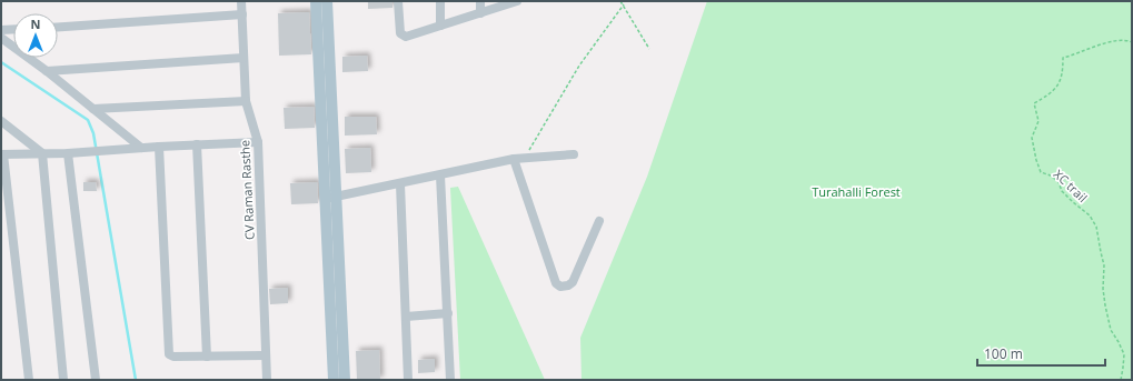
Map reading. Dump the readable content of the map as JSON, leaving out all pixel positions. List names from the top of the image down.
{
  "streets": {
    "street": ["CV Raman Rasthe"],
    "path": ["XC trail"]
  },
  "parks": ["Turahalli Forest"],
  "scale_bar": "100 m",
  "north": "top"
}
